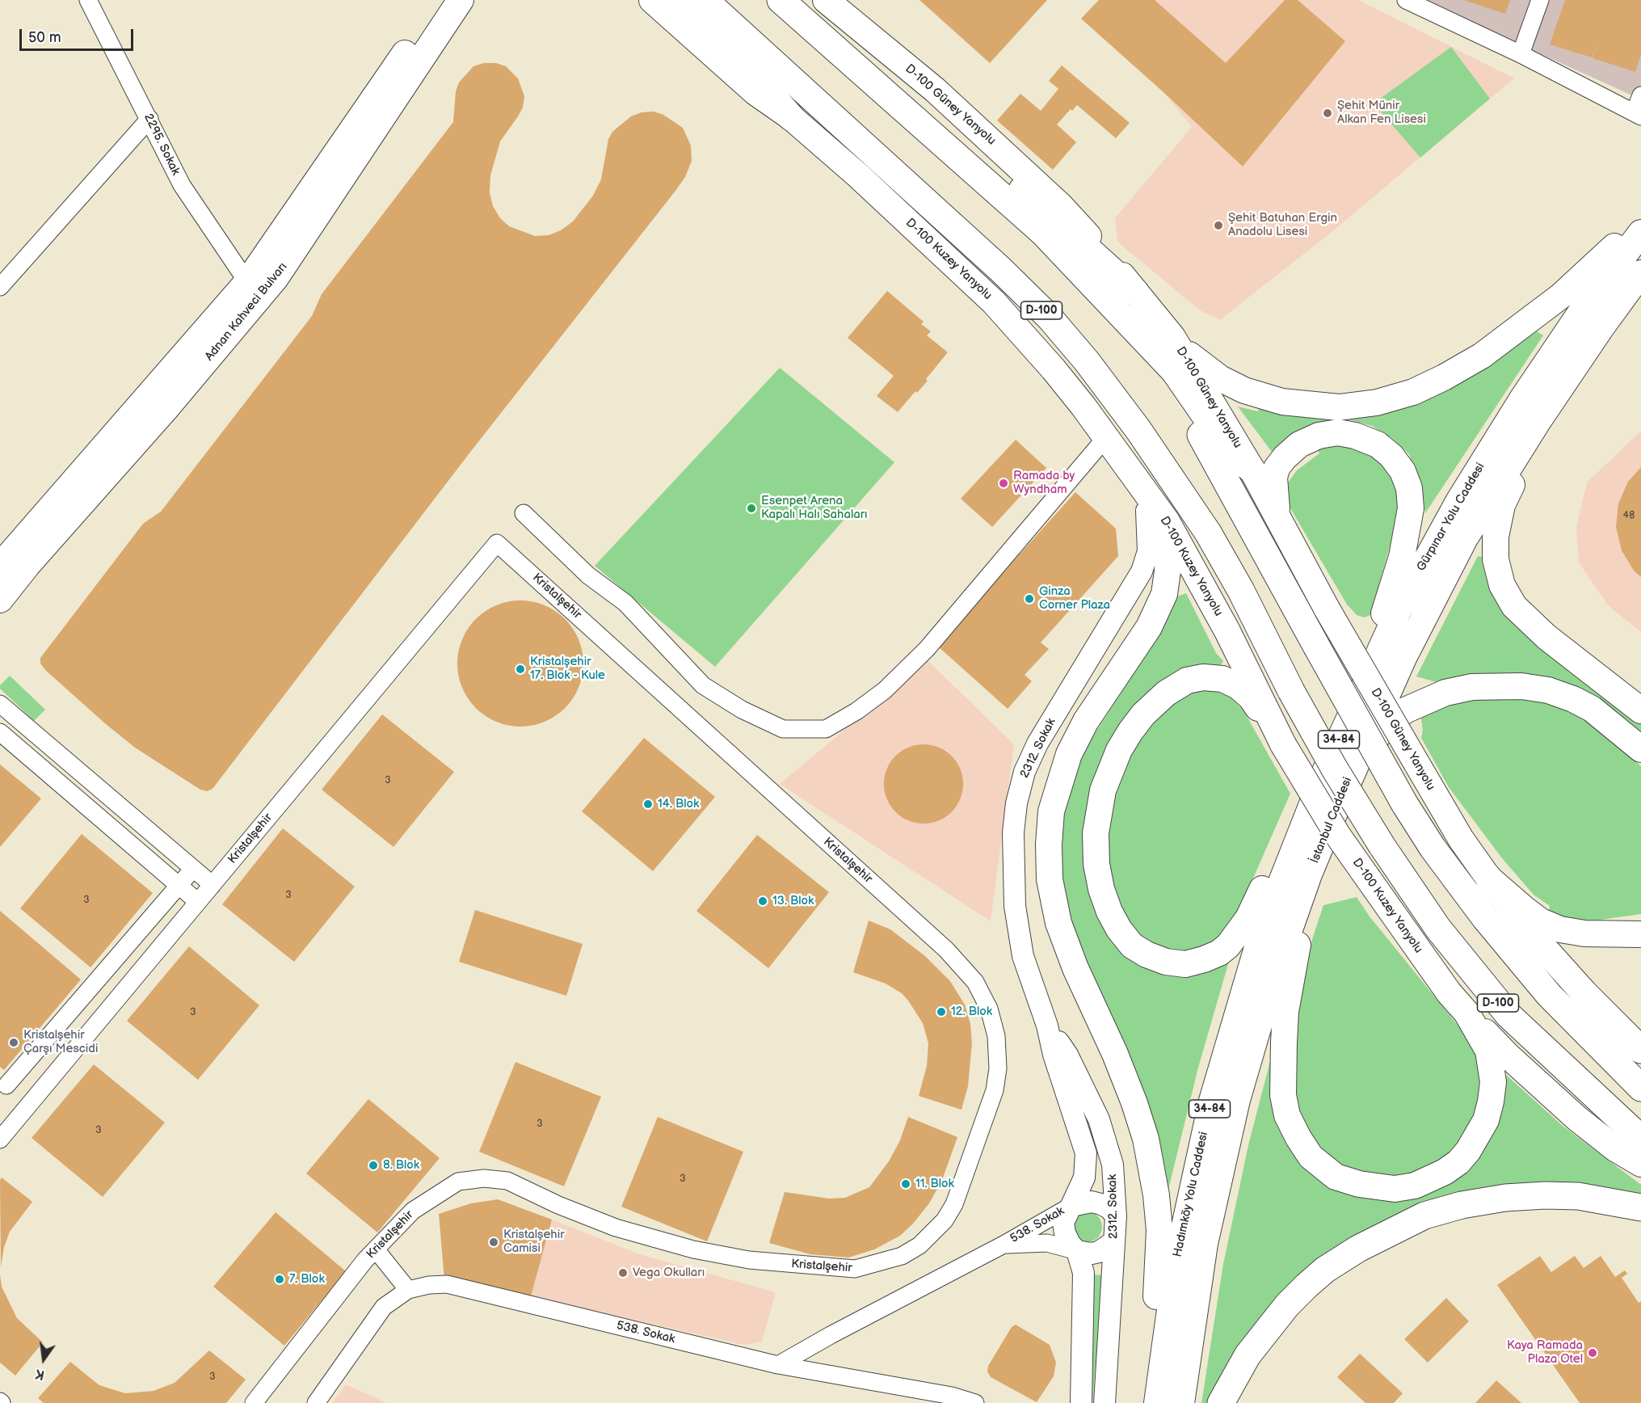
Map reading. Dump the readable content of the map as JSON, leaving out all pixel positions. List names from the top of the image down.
{
  "streets": {
    "highway": ["D-100"],
    "main road": [
      "D-100 Güney Yanyolu",
      "D-100 Kuzey Yanyolu",
      "Adnan Kahveci Bulvarı",
      "Gürpınar Yolu Caddesi",
      "34-84",
      "İstanbul Caddesi",
      "Hadımköy Yolu Caddesi"
    ],
    "street": [
      "2295. Sokak",
      "Kristalşehir",
      "2312. Sokak",
      "538. Sokak"
    ]
  },
  "crossings": [
    ["2295. Sokak", "Adnan Kahveci Bulvarı"],
    ["D-100 Kuzey Yanyolu", "2312. Sokak"],
    ["Gürpınar Yolu Caddesi", "İstanbul Caddesi"],
    ["Gürpınar Yolu Caddesi", "Hadımköy Yolu Caddesi"],
    ["2312. Sokak", "538. Sokak"],
    ["İstanbul Caddesi", "Hadımköy Yolu Caddesi"]
  ],
  "places": [
    "Şehit Münir Alkan Fen Lisesi",
    "Şehit Batuhan Ergin Anadolu Lisesi",
    "Ramada by Wyndham",
    "Esenpet Arena Kapalı Halı Sahaları",
    "Ginza Corner Plaza",
    "Kristalşehir 17. Blok - Kule",
    "14. Blok",
    "13. Blok",
    "12. Blok",
    "Kristalşehir Çarşı Mescidi",
    "8. Blok",
    "11. Blok",
    "Kristalşehir Camisi",
    "Vega Okulları",
    "7. Blok",
    "Kaya Ramada Plaza Otel"
  ],
  "house_numbers": [
    "48",
    "3",
    "3",
    "3",
    "3",
    "3",
    "3",
    "3",
    "3"
  ],
  "scale_bar": "50 m",
  "north": "bottom"
}
